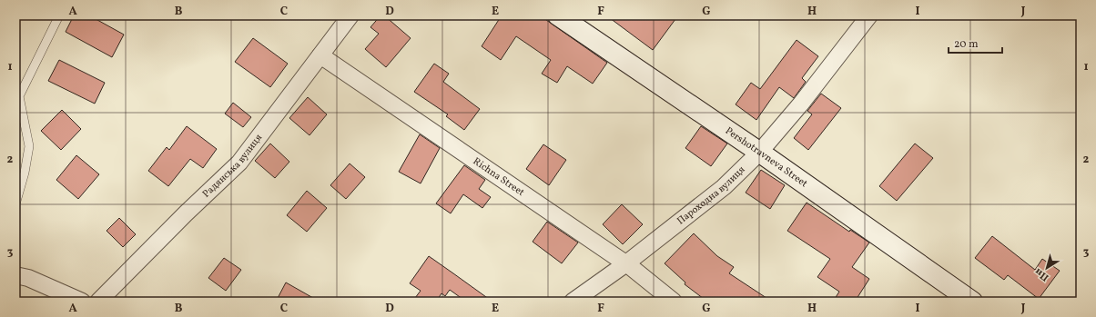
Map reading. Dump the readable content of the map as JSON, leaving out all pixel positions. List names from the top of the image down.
{
  "streets": {
    "street": [
      "Pershotravneva Street",
      "Радянська вулиця",
      "Richna Street",
      "Пароходна вулиця"
    ]
  },
  "crossings": [
    ["Pershotravneva Street", "Пароходна вулиця"],
    ["Радянська вулиця", "Richna Street"],
    ["Richna Street", "Пароходна вулиця"]
  ],
  "scale_bar": "20 m",
  "north": "bottom left",
  "grid": {
    "columns": [
      "A",
      "B",
      "C",
      "D",
      "E",
      "F",
      "G",
      "H",
      "I",
      "J"
    ],
    "rows": ["1", "2", "3"]
  }
}
